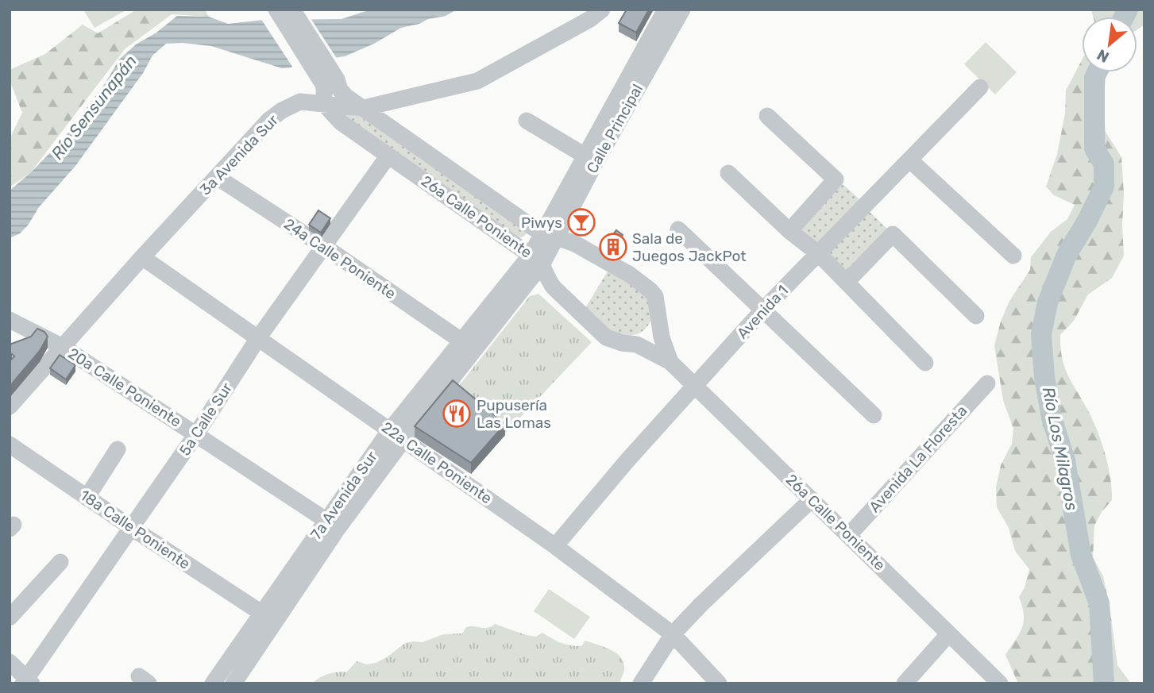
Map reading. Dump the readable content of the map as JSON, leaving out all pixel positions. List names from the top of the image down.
{
  "streets": {
    "street": [
      "Calle Principal",
      "3a Avenida Sur",
      "26a Calle Poniente",
      "24a Calle Poniente",
      "Avenida 1",
      "20a Calle Poniente",
      "5a Calle Sur",
      "Avenida La Floresta",
      "22a Calle Poniente",
      "7a Avenida Sur",
      "18a Calle Poniente"
    ]
  },
  "crossings": [
    ["Calle Principal", "26a Calle Poniente"],
    ["Calle Principal", "7a Avenida Sur"],
    ["3a Avenida Sur", "26a Calle Poniente"],
    ["3a Avenida Sur", "24a Calle Poniente"],
    ["3a Avenida Sur", "20a Calle Poniente"],
    ["3a Avenida Sur", "22a Calle Poniente"],
    ["26a Calle Poniente", "Avenida 1"],
    ["26a Calle Poniente", "5a Calle Sur"],
    ["26a Calle Poniente", "Avenida La Floresta"],
    ["26a Calle Poniente", "7a Avenida Sur"],
    ["24a Calle Poniente", "5a Calle Sur"],
    ["24a Calle Poniente", "7a Avenida Sur"],
    ["Avenida 1", "22a Calle Poniente"],
    ["20a Calle Poniente", "5a Calle Sur"],
    ["20a Calle Poniente", "7a Avenida Sur"],
    ["5a Calle Sur", "22a Calle Poniente"],
    ["5a Calle Sur", "18a Calle Poniente"],
    ["22a Calle Poniente", "7a Avenida Sur"],
    ["7a Avenida Sur", "18a Calle Poniente"]
  ],
  "water": ["Río Sensunapán", "Río Los Milagros"],
  "places": {
    "bar": ["Piwys"],
    "building": ["Sala de Juegos JackPot"],
    "restaurant": ["Pupusería Las Lomas"]
  },
  "north": "bottom left"
}
